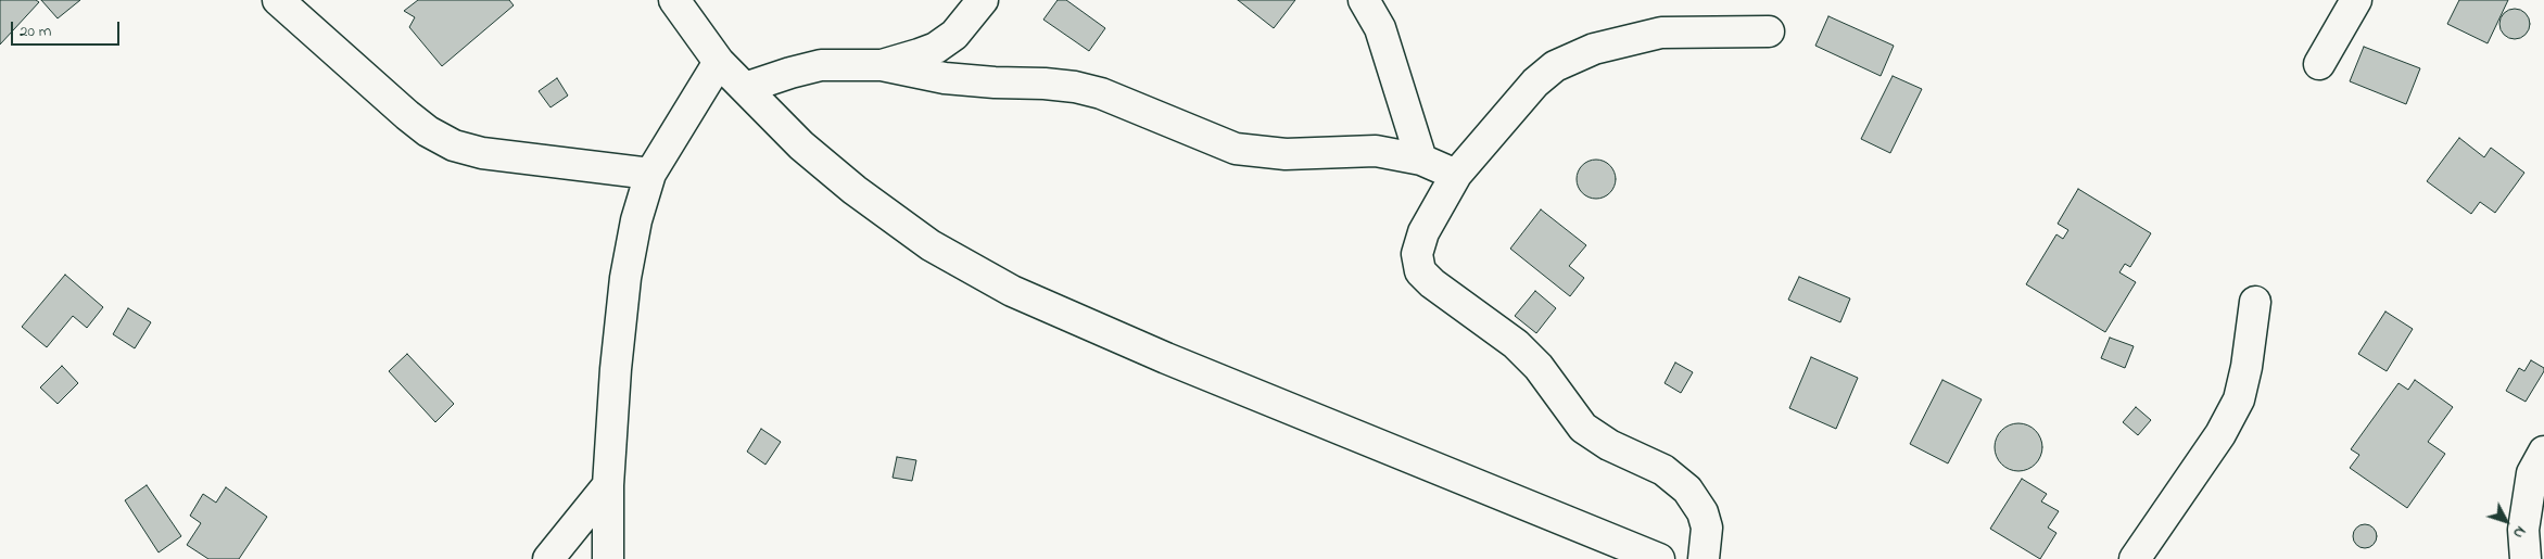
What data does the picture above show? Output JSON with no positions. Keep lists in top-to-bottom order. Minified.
{"scale_bar":"20 m","north":"bottom right"}
